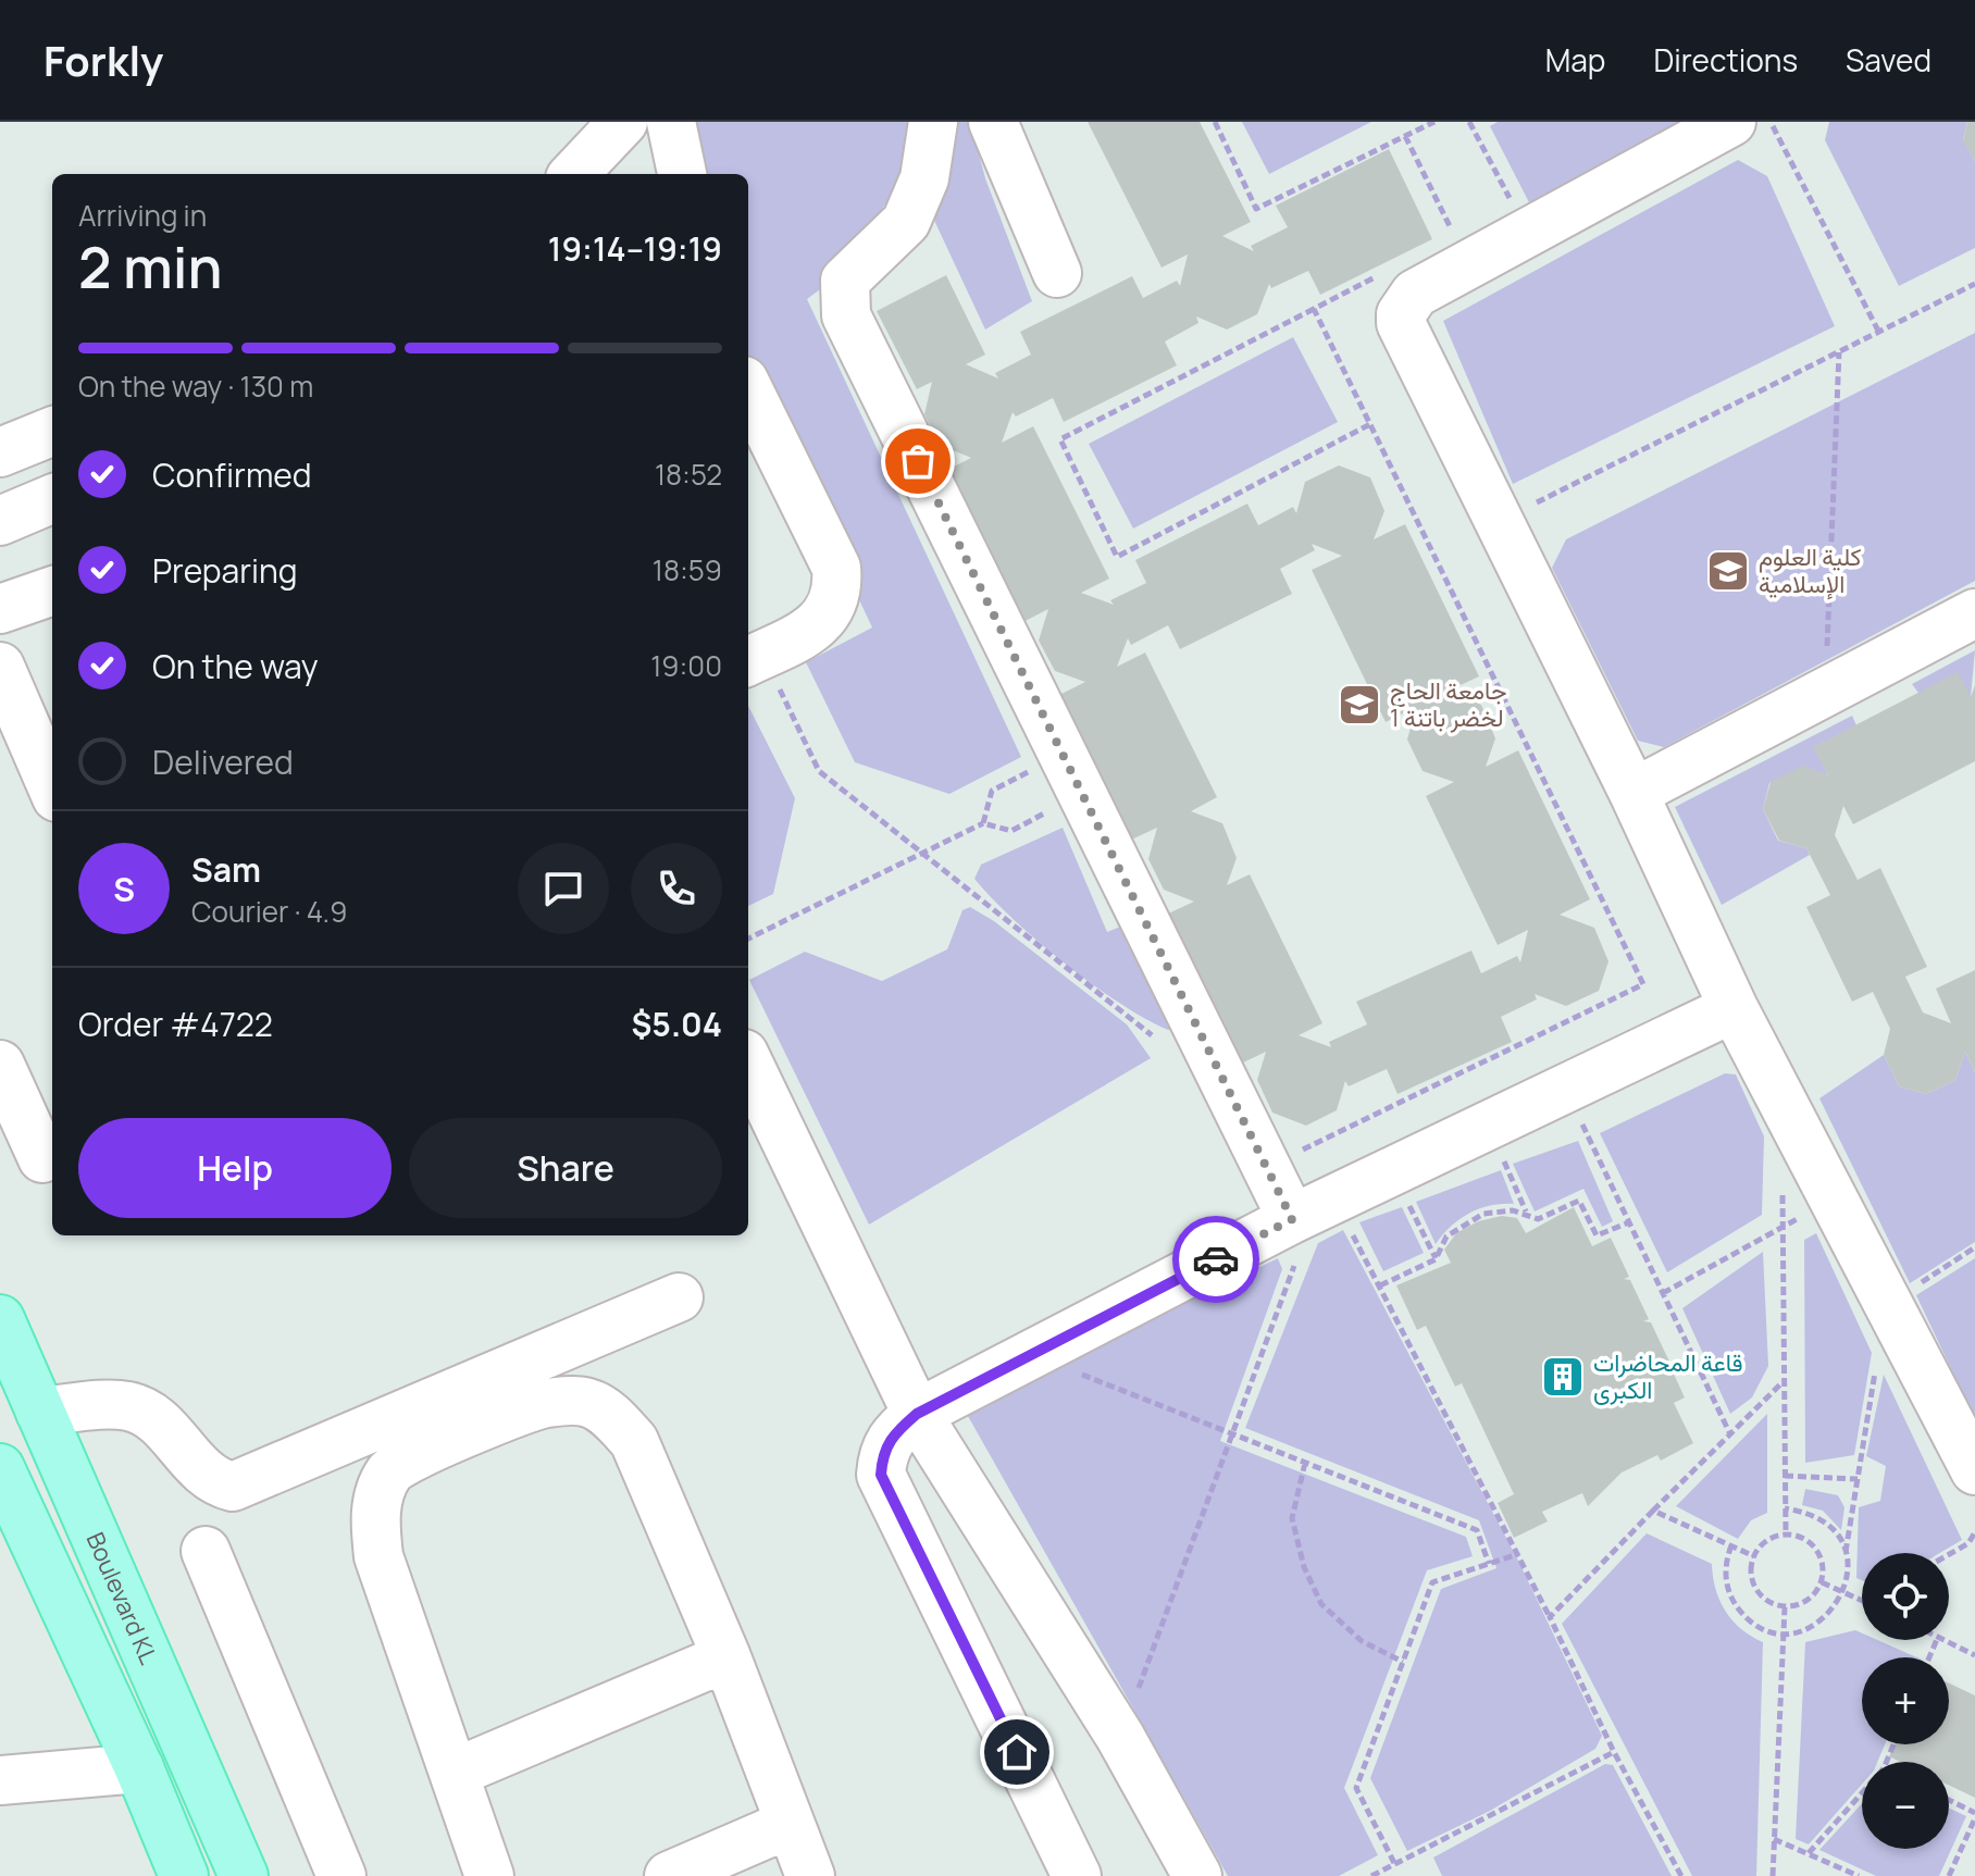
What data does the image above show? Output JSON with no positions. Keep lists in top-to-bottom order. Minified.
{"streets":{"main road":["Boulevard KL"]},"places":{"school or university":["كلية العلوم الإسلامية","جامعة الحاج لخضر باتنة 1"],"building":["قاعة المحاضرات الكبرى"]},"page":{"header":"Forkly","nav":["Map","Directions","Saved"],"heading":["2 min","Arriving in","19:14–19:19"],"panel":["Sam","Courier · 4.9","Order #4722","$5.04"],"bar":"On the way · 130 m","list":[["Confirmed","18:52"],["Preparing","18:59"],["On the way","19:00"],"Delivered"],"round":"S","buttons":["Help","Share"],"map_buttons":["+","−"]}}
